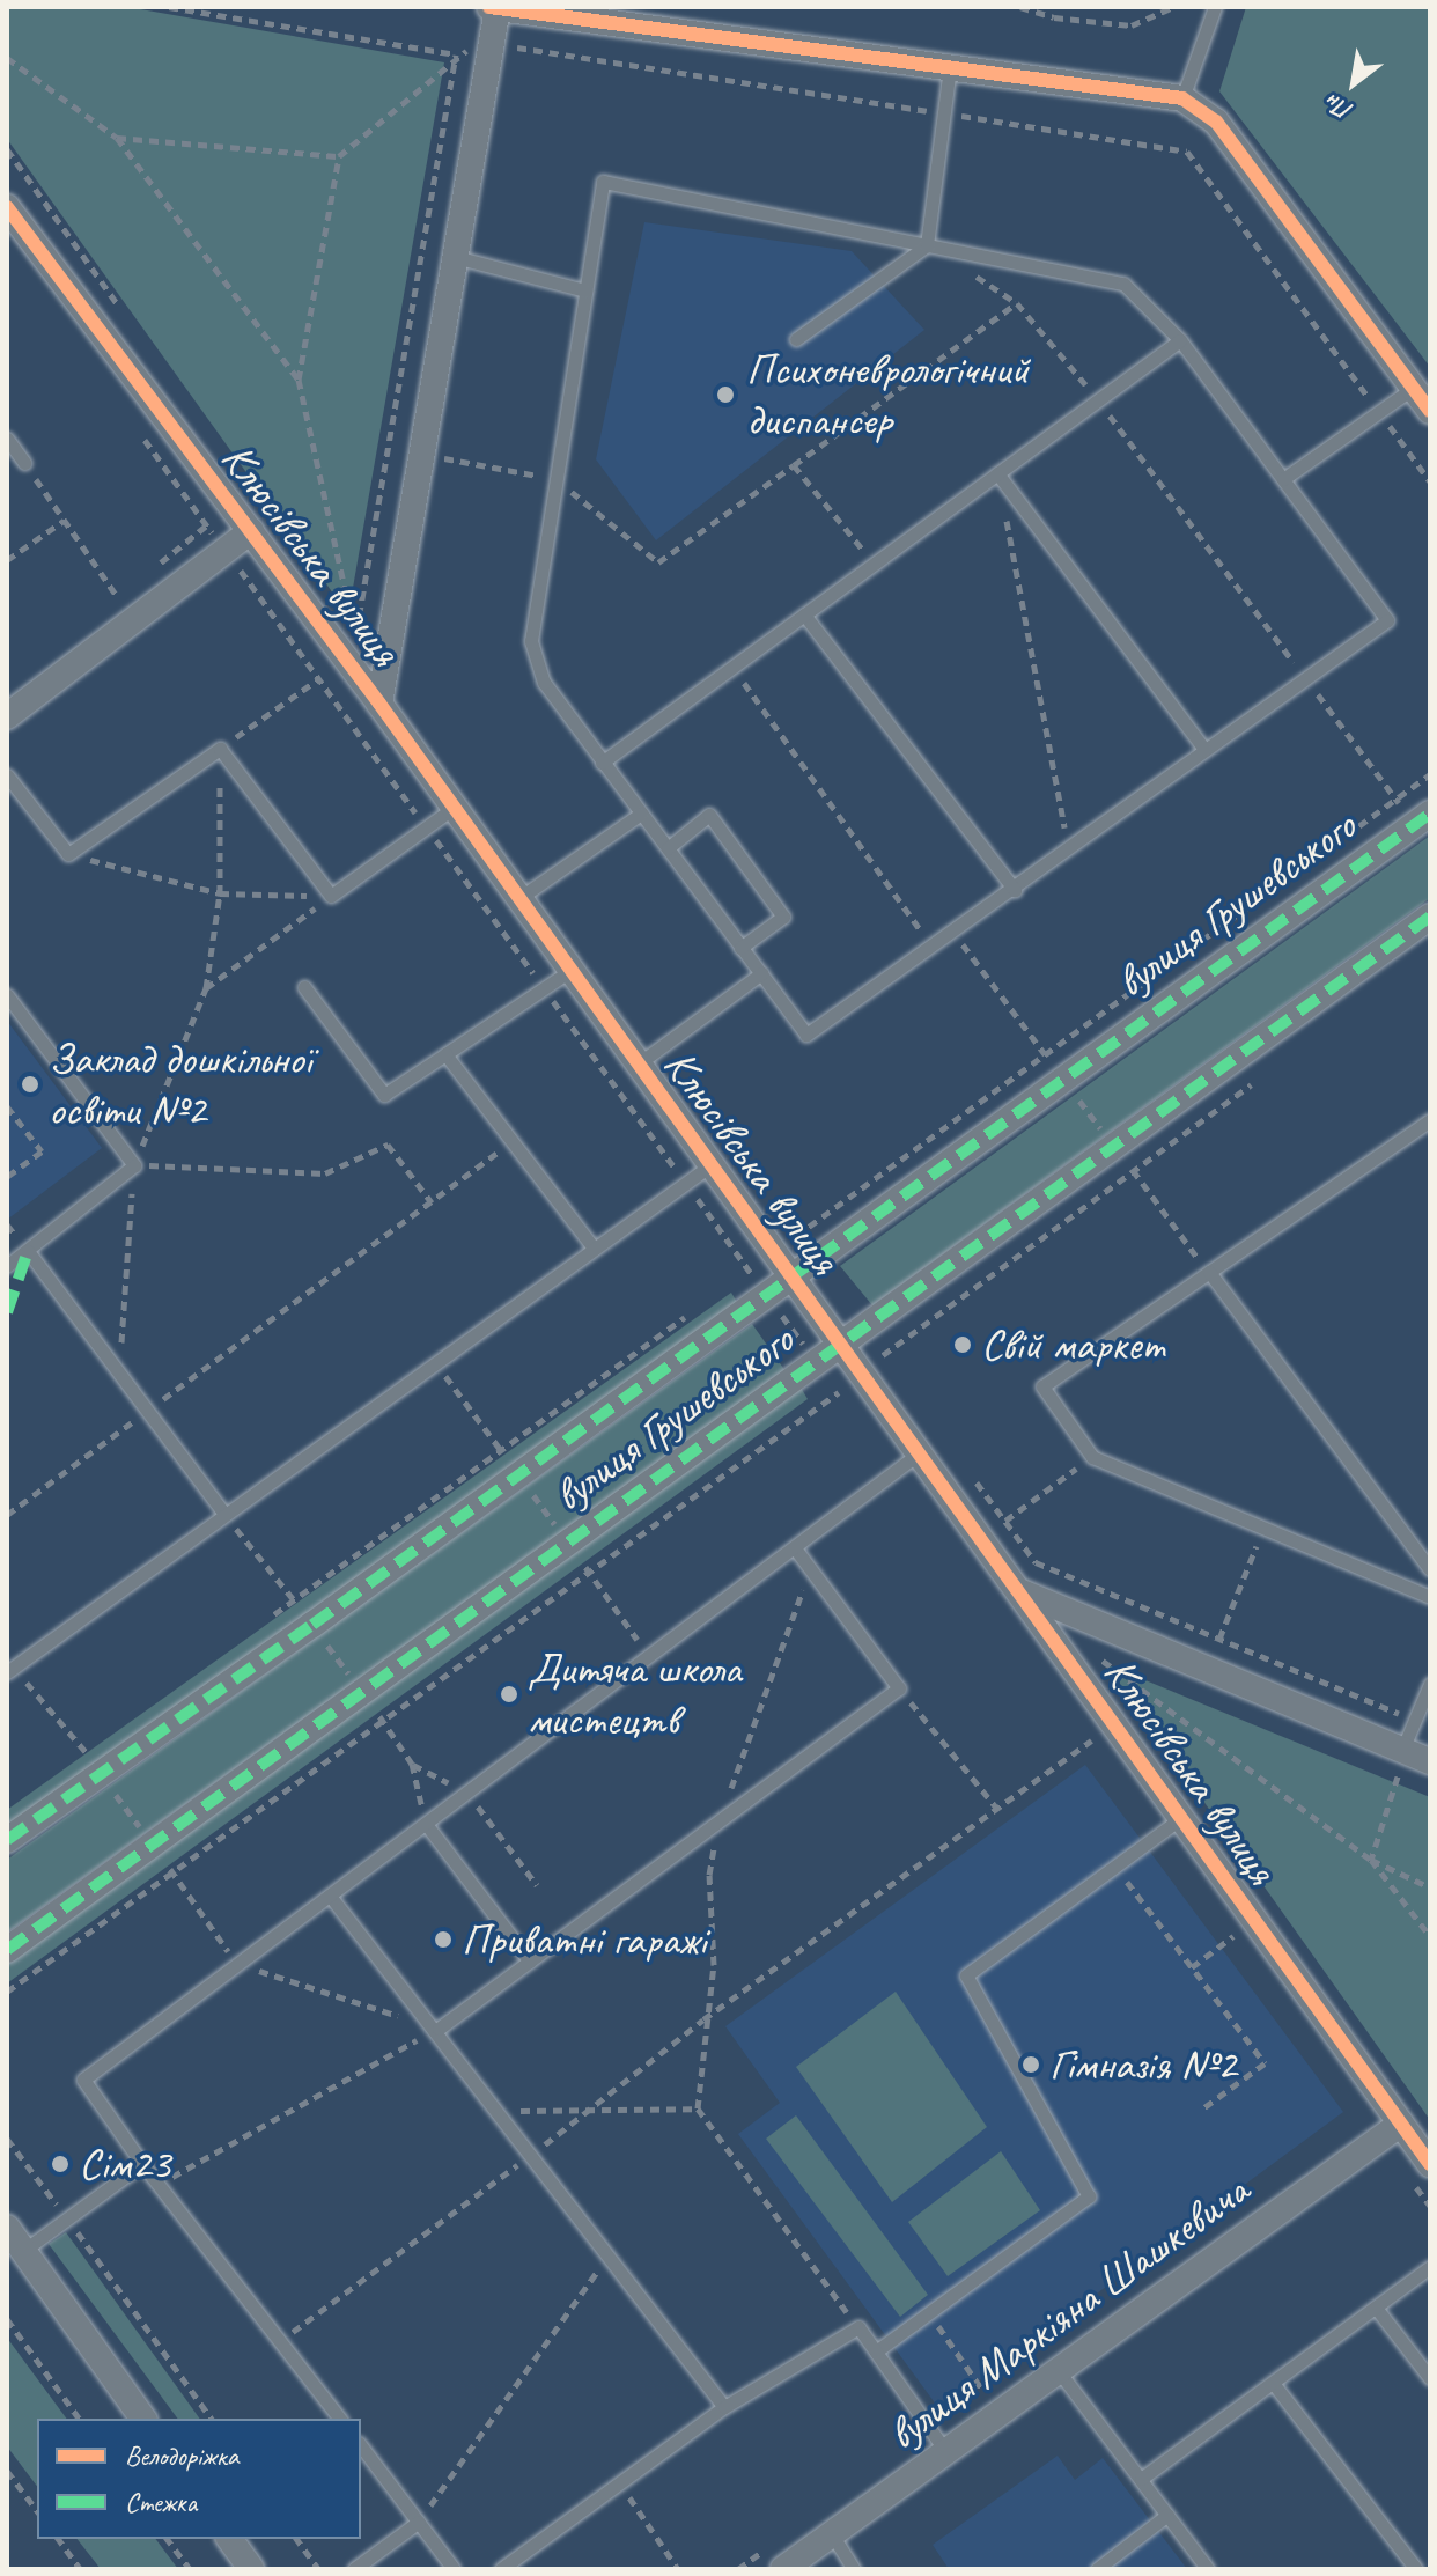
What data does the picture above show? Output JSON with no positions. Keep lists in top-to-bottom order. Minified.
{"streets":{"street":["Клюсівська вулиця","вулиця Грушевського","вулиця Маркіяна Шашкевича"]},"crossings":[["Клюсівська вулиця","вулиця Грушевського"],["Клюсівська вулиця","вулиця Маркіяна Шашкевича"]],"places":["Психоневрологічний диспансер","Заклад дошкільної освіти №2","Свiй маркет","Дитяча школа мистецтв","Приватні гаражі","Гімназія №2","Сім23"],"legend":["Велодоріжка","Стежка"],"north":"bottom left"}
